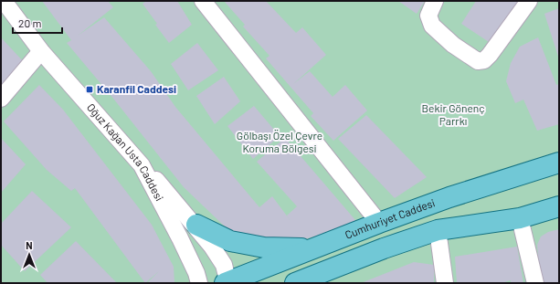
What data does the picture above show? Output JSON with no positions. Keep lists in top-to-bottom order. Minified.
{"streets":{"main road":["Cumhuriyet Caddesi"],"street":["Oğuz Kağan Usta Caddesi"]},"parks":["Bekir Gönenç Parrkı","Gölbaşı Özel Çevre Koruma Bölgesi"],"places":{"transit":["Karanfil Caddesi"]},"scale_bar":"20 m","north":"top"}
